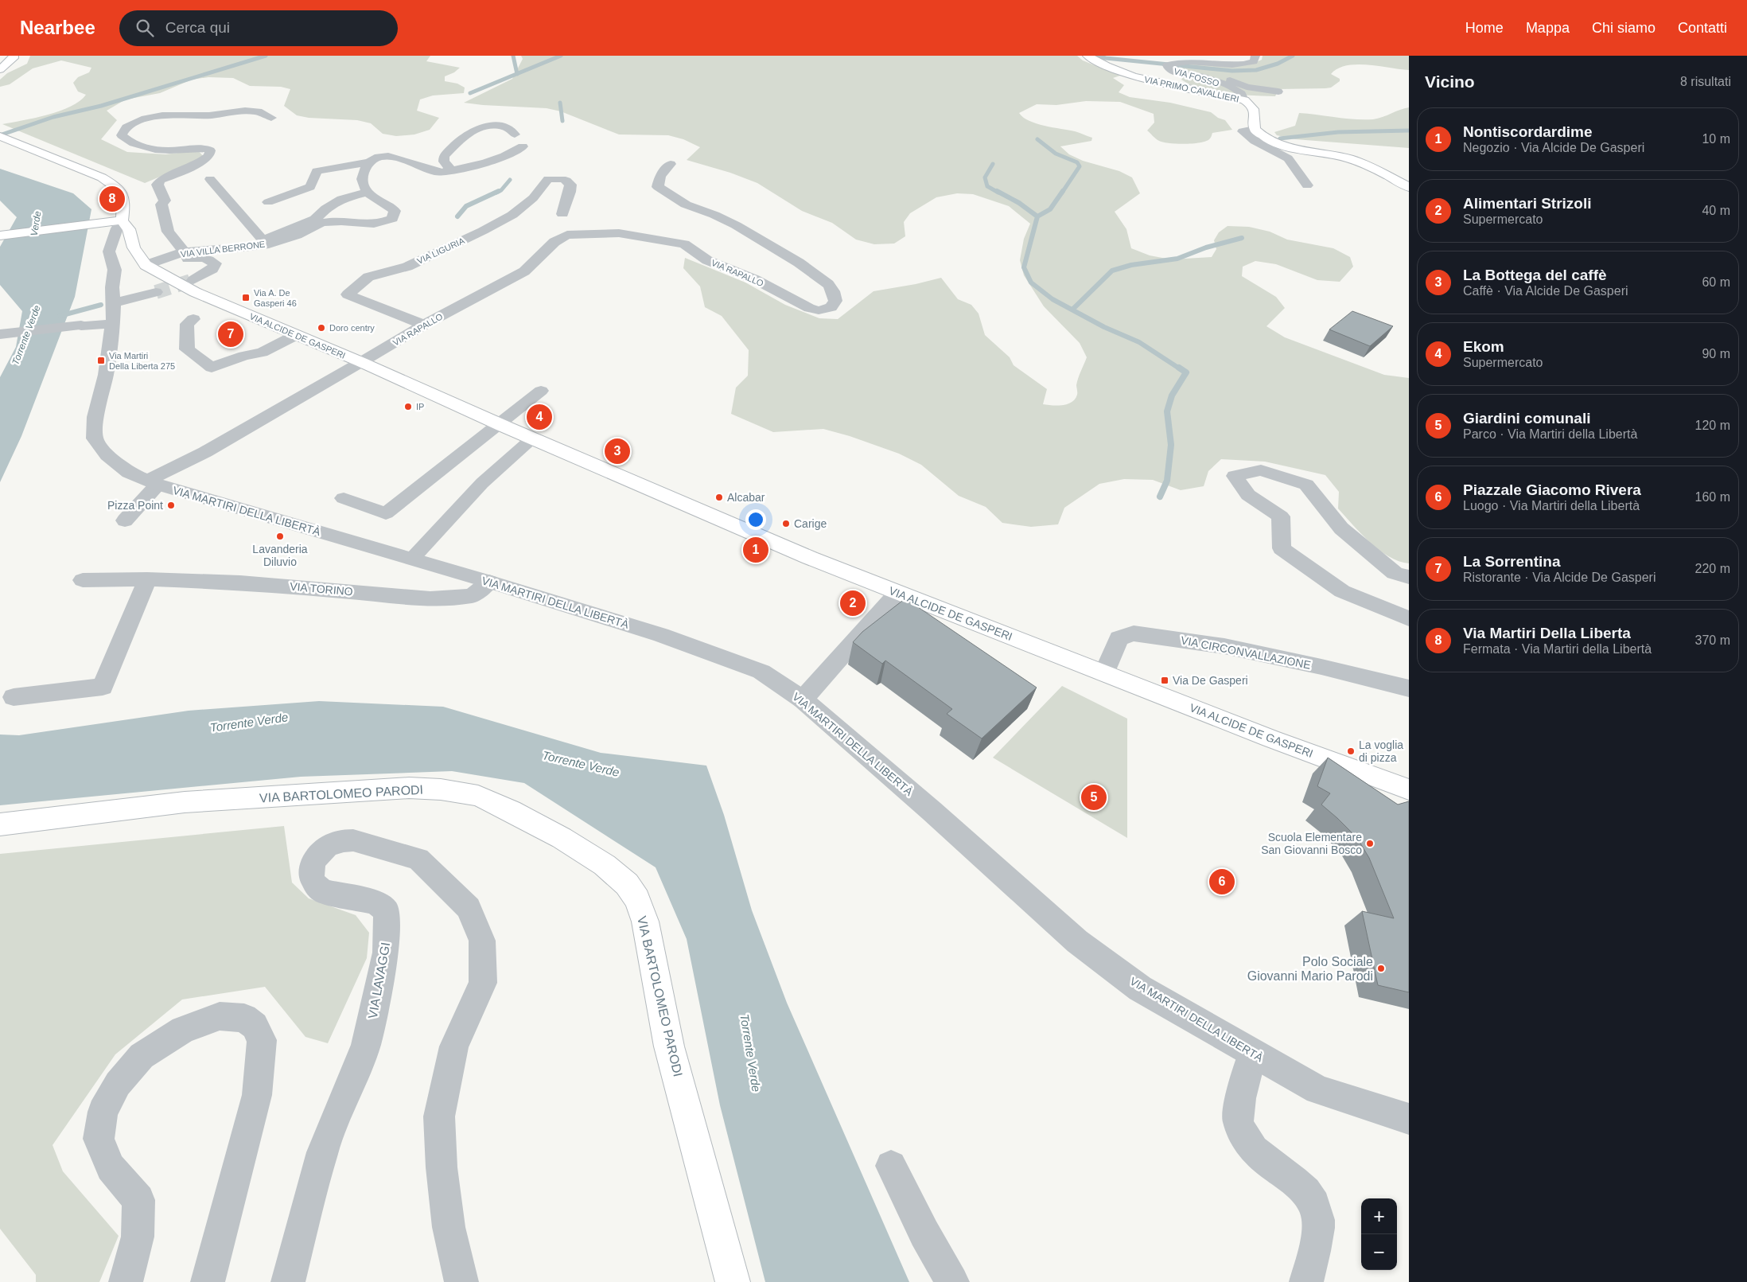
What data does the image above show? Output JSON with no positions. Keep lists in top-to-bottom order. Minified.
{"streets":{"main road":["VIA PRIMO CAVALLIERI","VIA ALCIDE DE GASPERI","VIA MARTIRI DELLA LIBERTÀ","VIA BARTOLOMEO PARODI"],"street":["VIA FOSSO","VIA VILLA BERRONE","VIA LIGURIA","VIA RAPALLO","VIA TORINO","VIA CIRCONVALLAZIONE","VIA LAVAGGI"]},"crossings":[["VIA FOSSO","VIA PRIMO CAVALLIERI"],["VIA VILLA BERRONE","VIA ALCIDE DE GASPERI"],["VIA LIGURIA","VIA RAPALLO"],["VIA RAPALLO","VIA ALCIDE DE GASPERI"],["VIA RAPALLO","VIA MARTIRI DELLA LIBERTÀ"],["VIA ALCIDE DE GASPERI","VIA MARTIRI DELLA LIBERTÀ"],["VIA ALCIDE DE GASPERI","VIA CIRCONVALLAZIONE"],["VIA MARTIRI DELLA LIBERTÀ","VIA TORINO"]],"water":["Verde","Torrente Verde"],"places":{"transit":["Via A. De Gasperi 46","Via Martiri Della Liberta 275","Via De Gasperi"],"other":["Doro centry","IP","Alcabar","Pizza Point","Carige","Lavanderia Diluvio","La voglia di pizza","Scuola Elementare San Giovanni Bosco","Polo Sociale Giovanni Mario Parodi"]},"page":{"header":"Nearbee","search":"Cerca qui","nav":["Home","Mappa","Chi siamo","Contatti"],"heading":["Vicino","8 risultati"],"list":[{"mark":"1","name":"Nontiscordardime","note":"Negozio · Via Alcide De Gasperi","value":"10 m"},{"mark":"2","name":"Alimentari Strizoli","note":"Supermercato","value":"40 m"},{"mark":"3","name":"La Bottega del caffè","note":"Caffè · Via Alcide De Gasperi","value":"60 m"},{"mark":"4","name":"Ekom","note":"Supermercato","value":"90 m"},{"mark":"5","name":"Giardini comunali","note":"Parco · Via Martiri della Libertà","value":"120 m"},{"mark":"6","name":"Piazzale Giacomo Rivera","note":"Luogo · Via Martiri della Libertà","value":"160 m"},{"mark":"7","name":"La Sorrentina","note":"Ristorante · Via Alcide De Gasperi","value":"220 m"},{"mark":"8","name":"Via Martiri Della Liberta","note":"Fermata · Via Martiri della Libertà","value":"370 m"}],"pins":["8","7","4","3","1","2","5","6"],"map_buttons":["+","−"]}}
